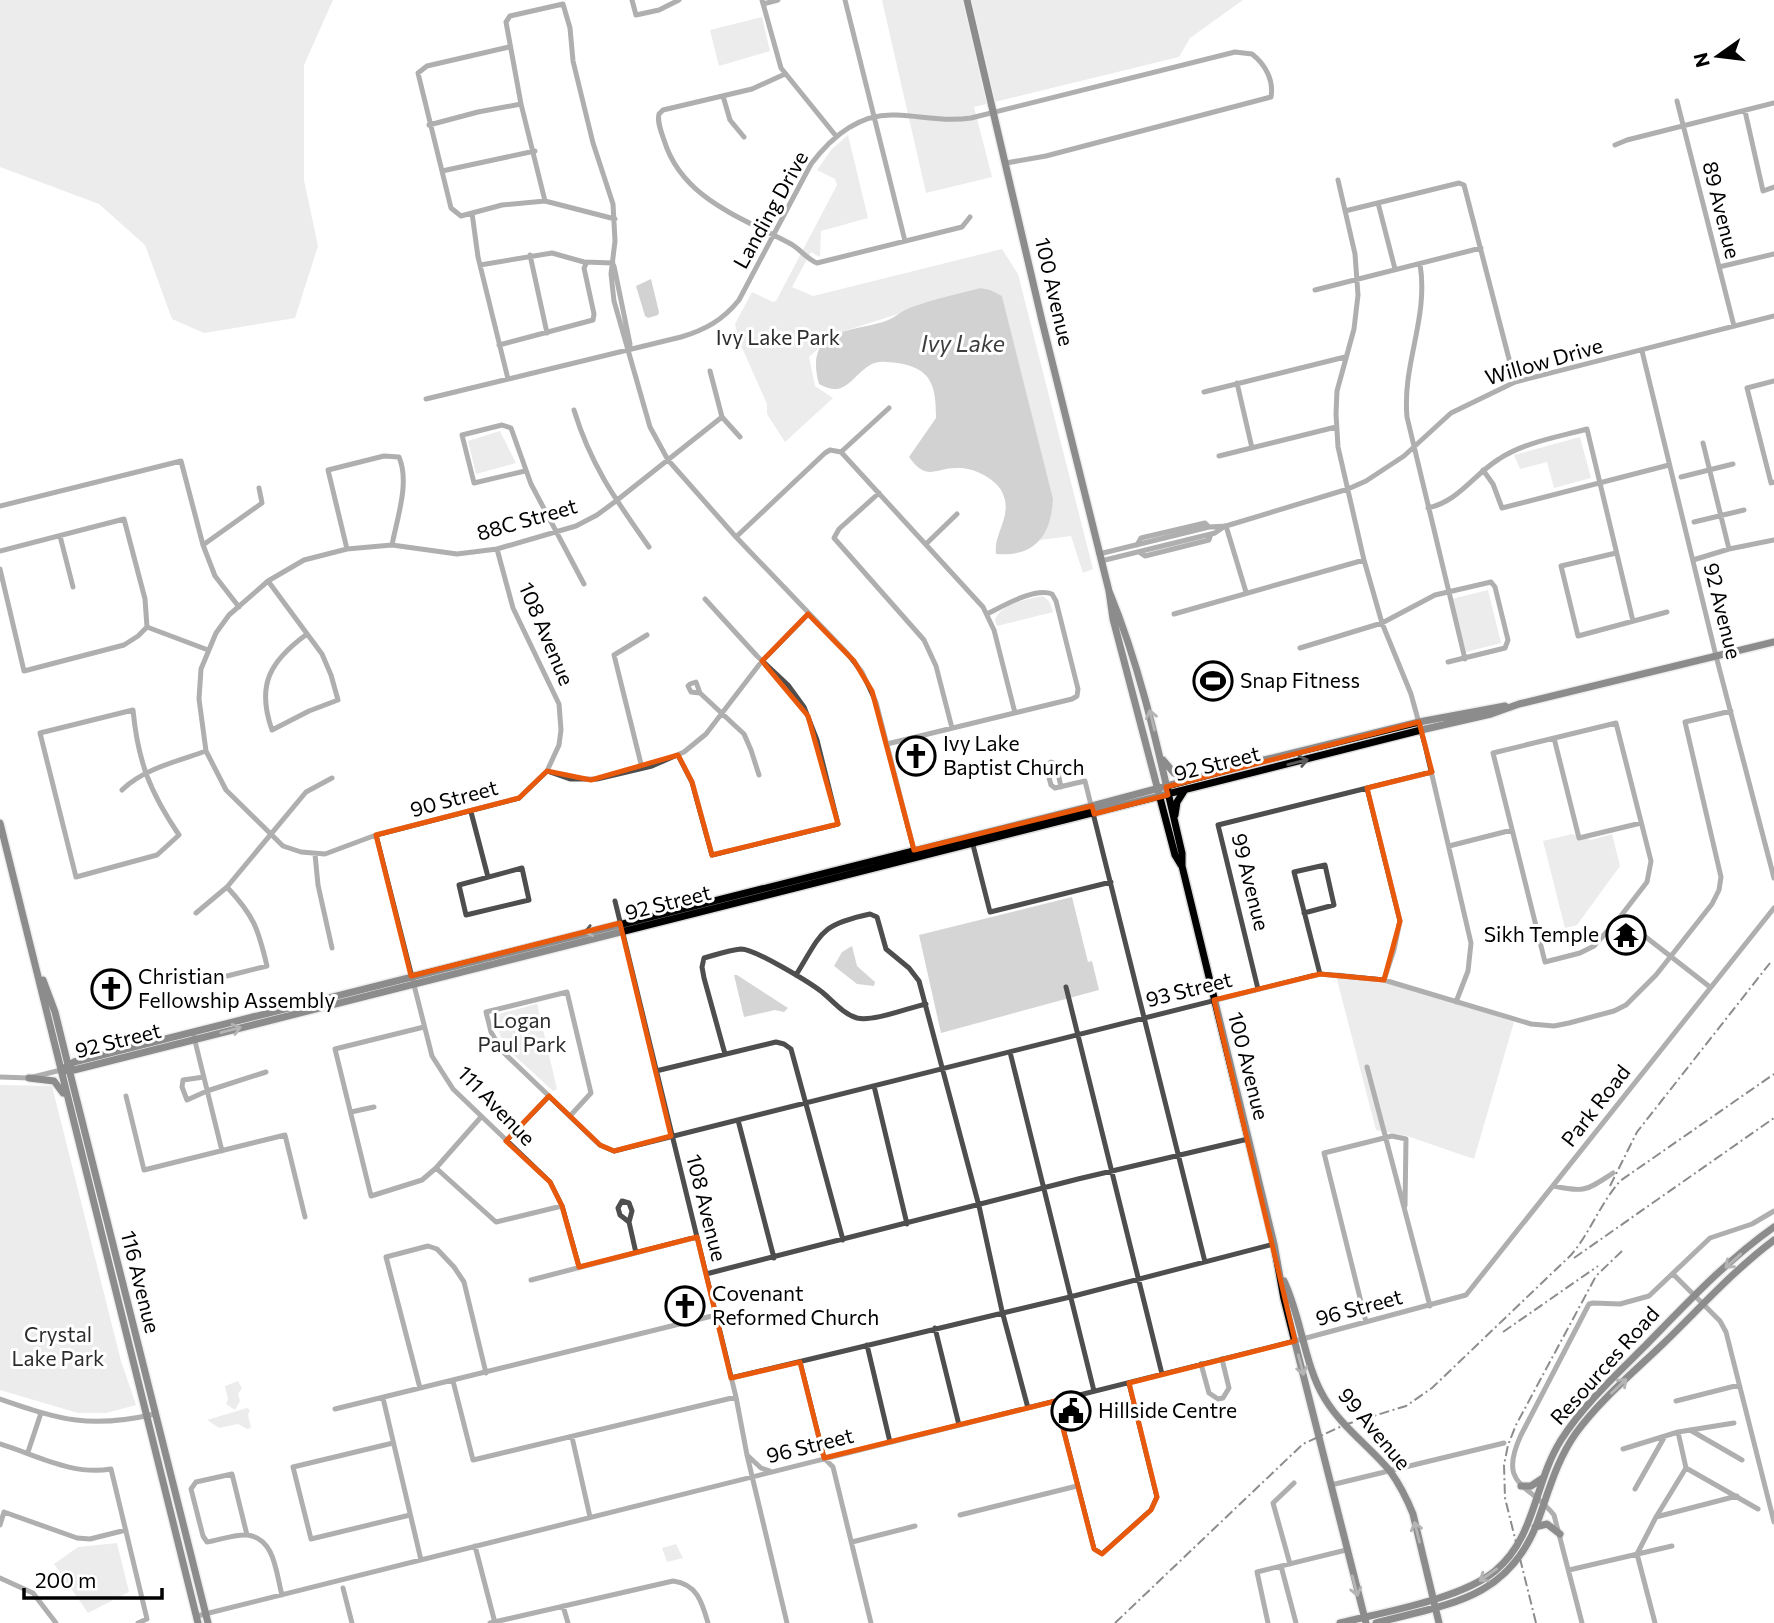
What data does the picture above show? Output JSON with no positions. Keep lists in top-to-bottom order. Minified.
{"streets":{"main road":["100 Avenue","92 Street","99 Avenue","116 Avenue","Resources Road"],"street":["Landing Drive","89 Avenue","Willow Drive","88C Street","92 Avenue","108 Avenue","90 Street","93 Street","111 Avenue","Park Road","96 Street"]},"crossings":[["Landing Drive","100 Avenue"],["89 Avenue","Willow Drive"],["100 Avenue","92 Street"],["100 Avenue","99 Avenue"],["100 Avenue","93 Street"],["100 Avenue","96 Street"],["100 Avenue","Resources Road"],["Willow Drive","92 Avenue"],["88C Street","108 Avenue"],["88C Street","90 Street"],["92 Avenue","92 Street"],["92 Avenue","93 Street"],["108 Avenue","92 Street"],["108 Avenue","90 Street"],["108 Avenue","93 Street"],["108 Avenue","96 Street"],["92 Street","111 Avenue"],["92 Street","116 Avenue"],["90 Street","111 Avenue"],["99 Avenue","93 Street"],["99 Avenue","96 Street"],["99 Avenue","Resources Road"],["Park Road","96 Street"],["116 Avenue","96 Street"]],"water":["Ivy Lake"],"parks":["Ivy Lake Park","Logan Paul Park","Crystal Lake Park"],"places":{"sports":["Snap Fitness"],"church":["Ivy Lake Baptist Church","Christian Fellowship Assembly","Covenant Reformed Church"],"temple":["Sikh Temple"],"public building":["Hillside Centre"]},"scale_bar":"200 m","north":"left"}
